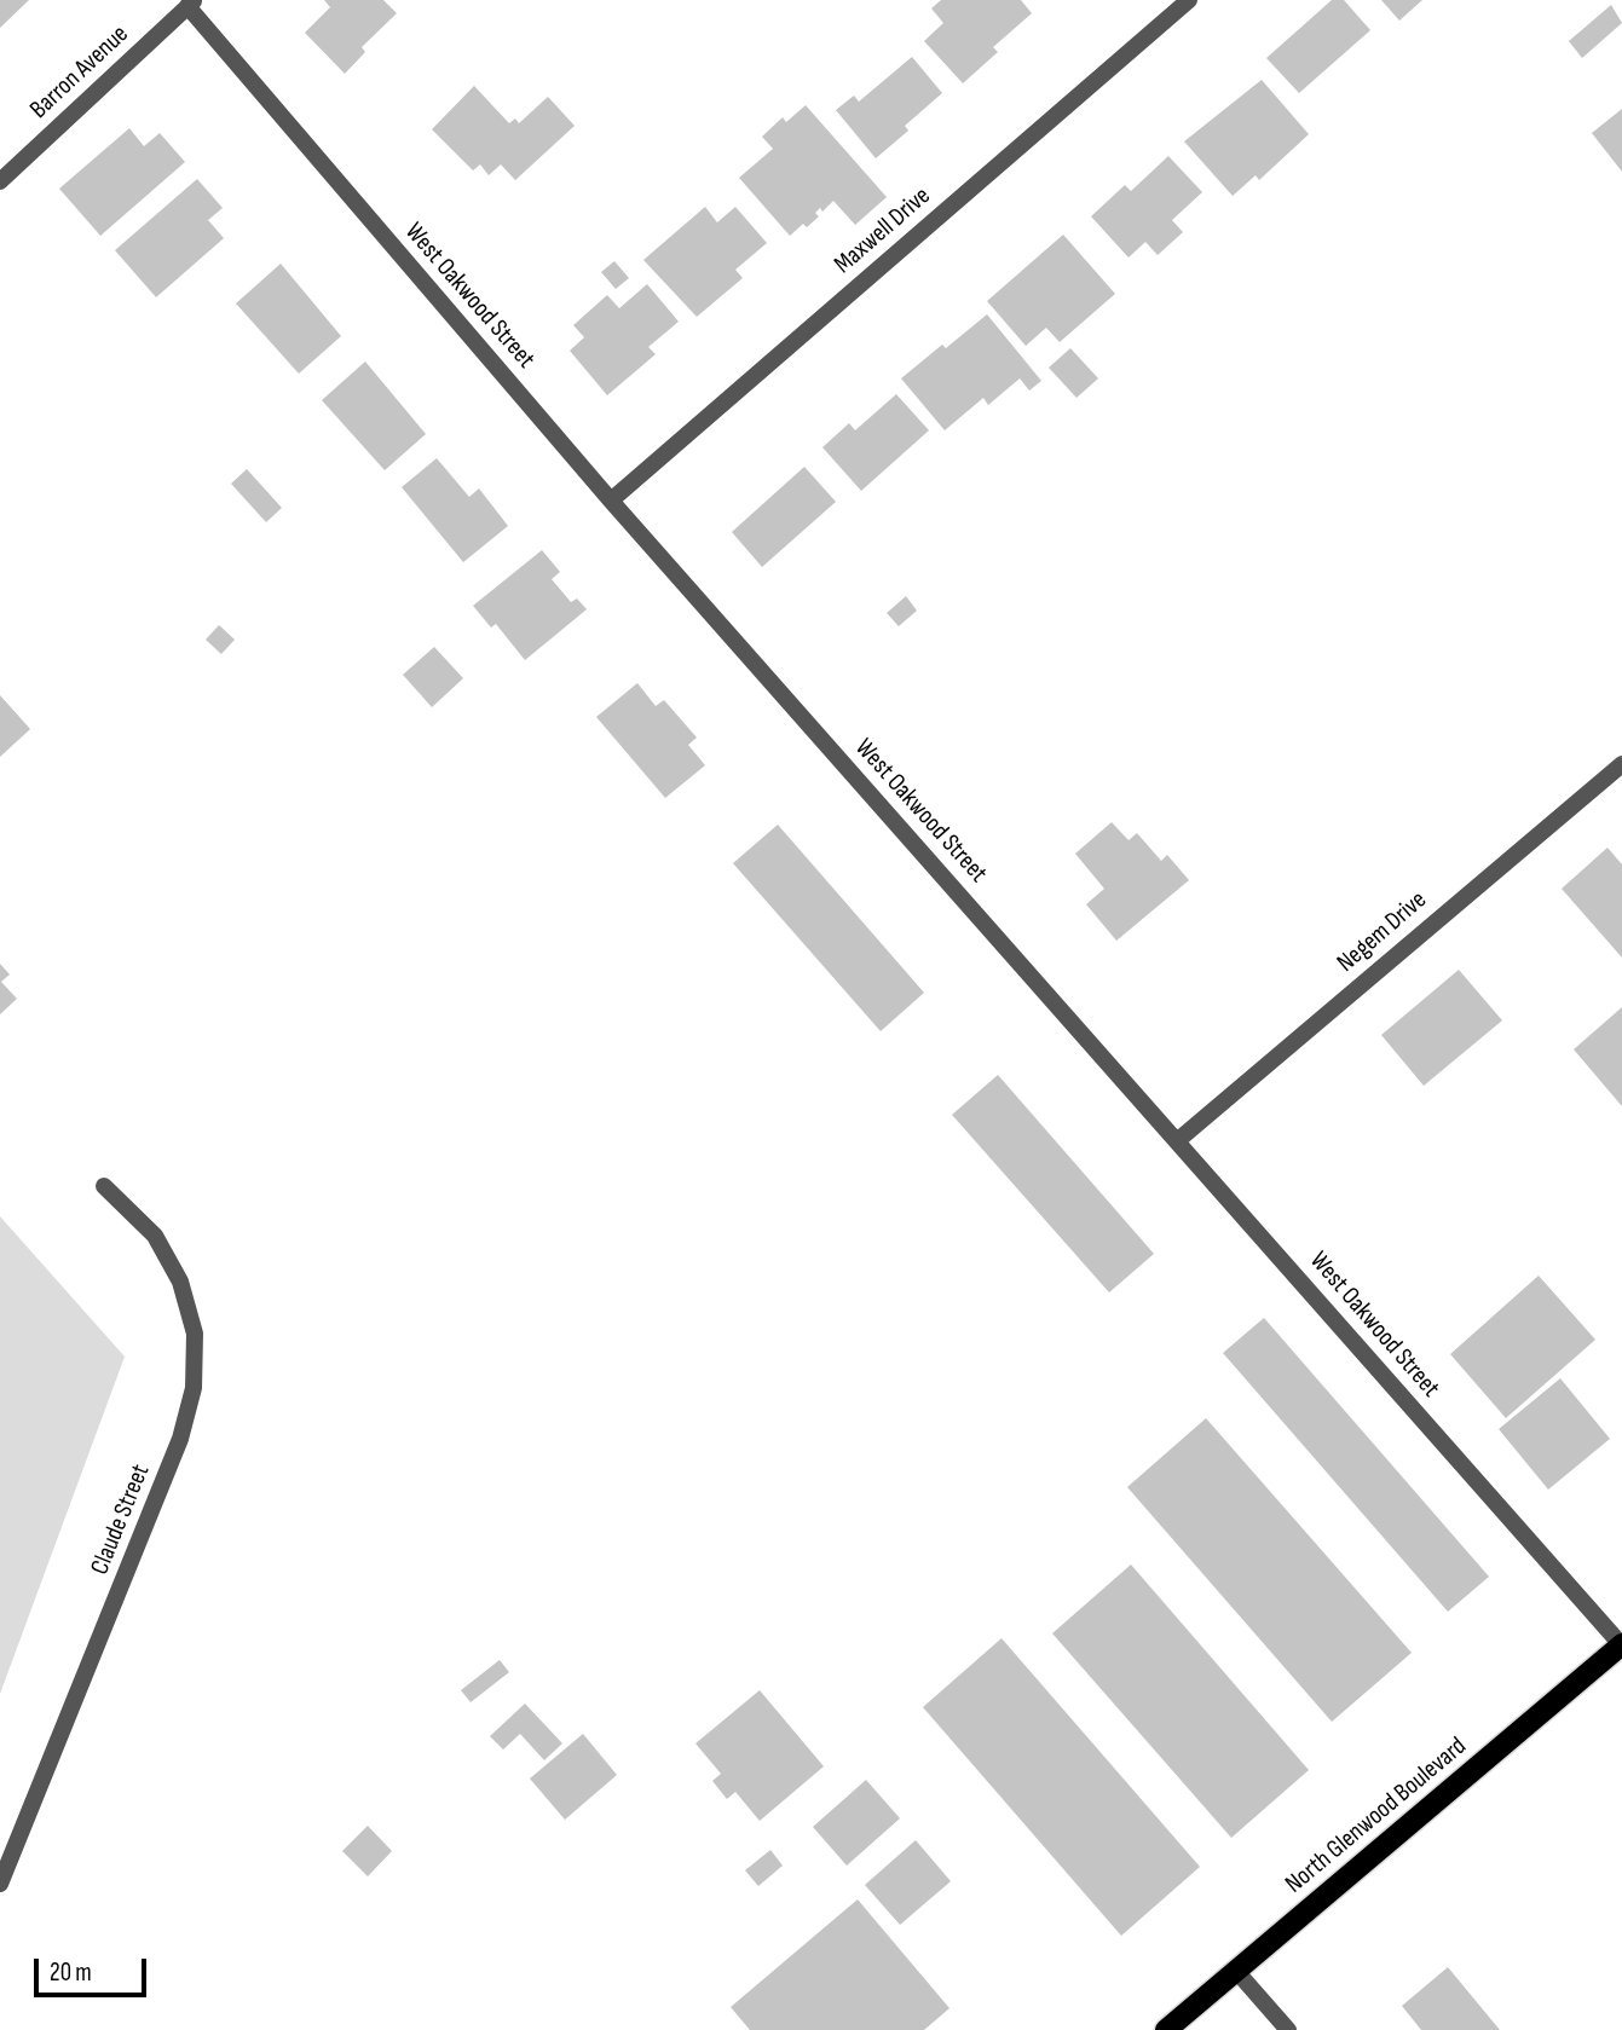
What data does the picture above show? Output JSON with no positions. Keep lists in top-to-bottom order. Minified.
{"streets":{"main road":["North Glenwood Boulevard"],"street":["Barron Avenue","Maxwell Drive","West Oakwood Street","Negem Drive","Claude Street"]},"crossings":[["Barron Avenue","West Oakwood Street"],["Maxwell Drive","West Oakwood Street"],["West Oakwood Street","Negem Drive"],["West Oakwood Street","North Glenwood Boulevard"]],"scale_bar":"20 m"}
